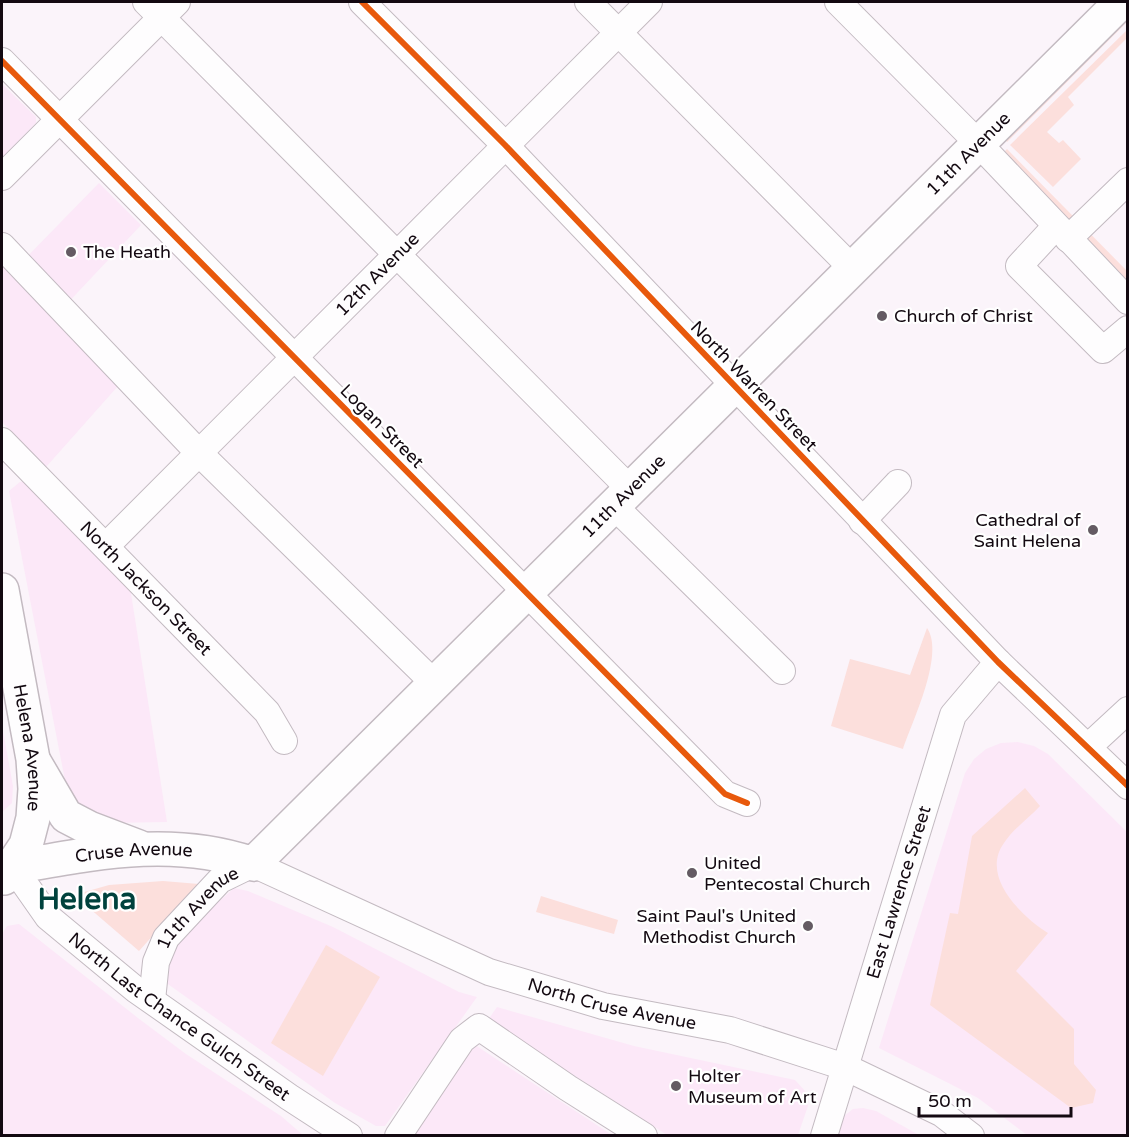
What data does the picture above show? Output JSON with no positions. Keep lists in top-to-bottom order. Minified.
{"streets":{"main road":["11th Avenue","Helena Avenue","Cruse Avenue"],"street":["12th Avenue","North Warren Street","Logan Street","North Jackson Street","East Lawrence Street","North Cruse Avenue","North Last Chance Gulch Street"]},"crossings":[["11th Avenue","North Warren Street"],["11th Avenue","Logan Street"],["11th Avenue","Cruse Avenue"],["11th Avenue","North Cruse Avenue"],["11th Avenue","North Last Chance Gulch Street"],["12th Avenue","North Warren Street"],["12th Avenue","Logan Street"],["12th Avenue","North Jackson Street"],["North Warren Street","East Lawrence Street"],["Helena Avenue","Cruse Avenue"],["Helena Avenue","North Last Chance Gulch Street"],["Cruse Avenue","North Cruse Avenue"],["Cruse Avenue","North Last Chance Gulch Street"],["East Lawrence Street","North Cruse Avenue"]],"districts":["Helena"],"places":["The Heath","Church of Christ","Cathedral of Saint Helena","United Pentecostal Church","Saint Paul's United Methodist Church","Holter Museum of Art"],"scale_bar":"50 m"}
